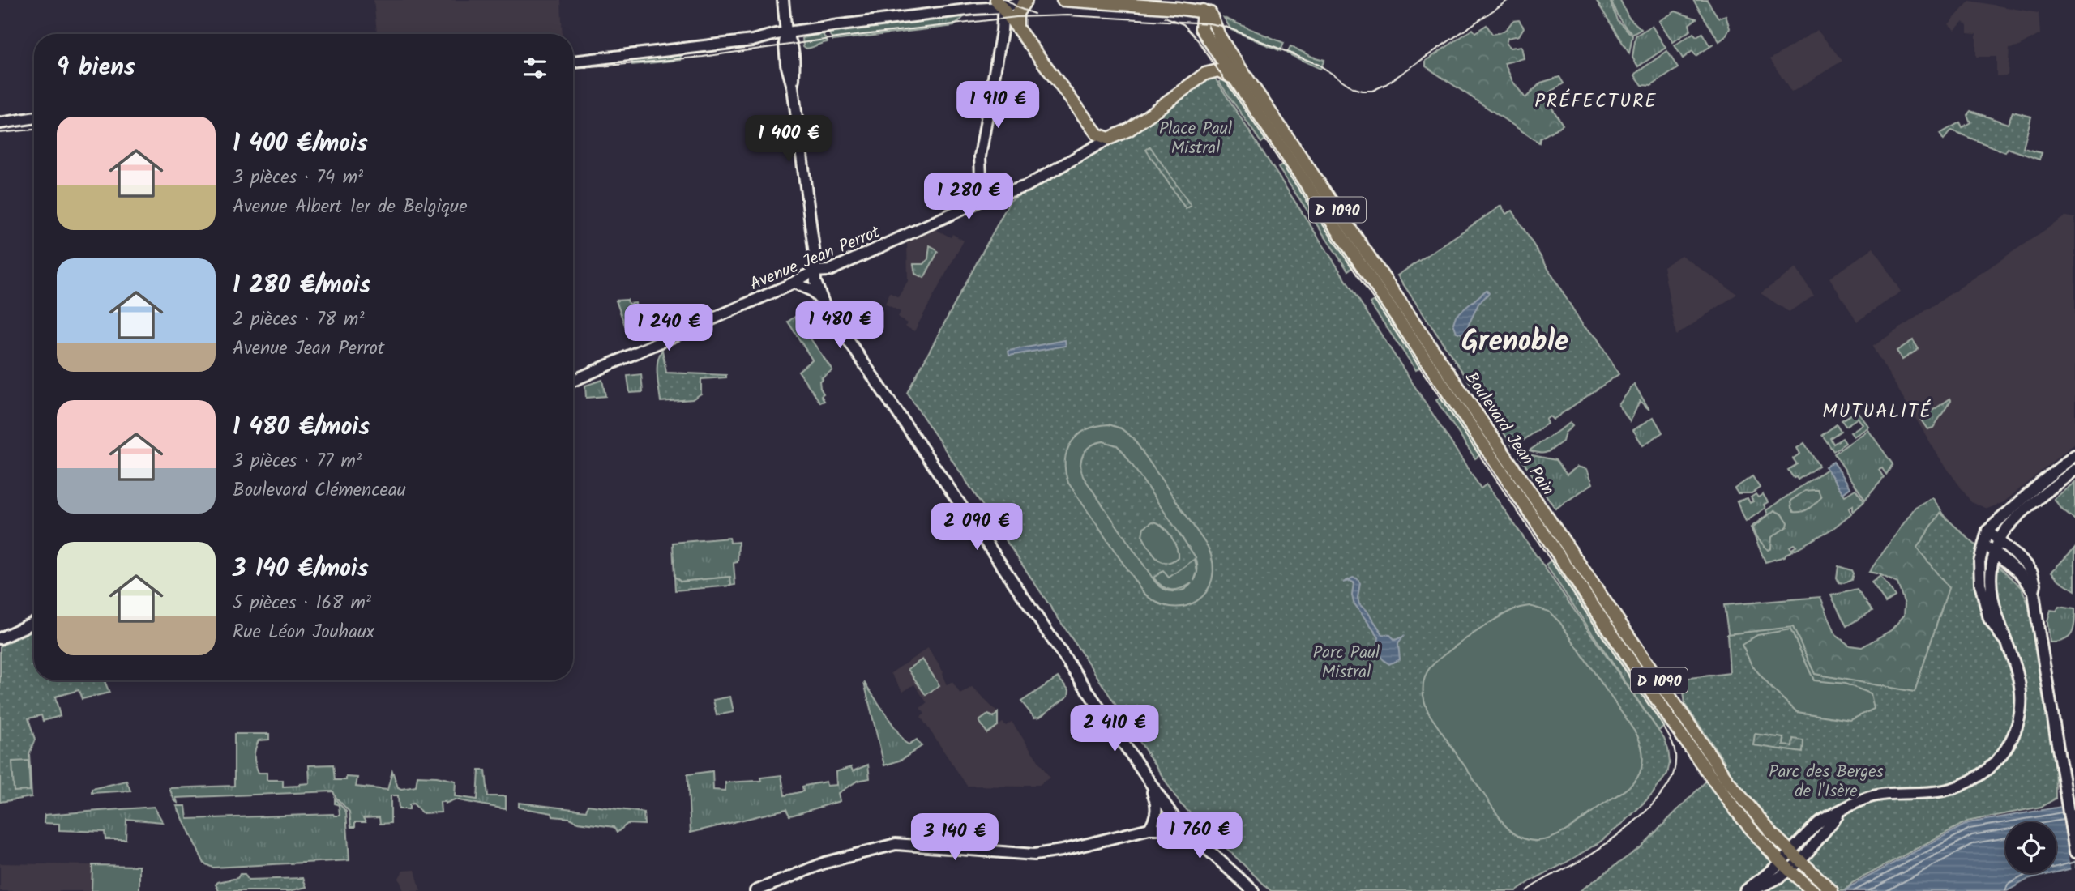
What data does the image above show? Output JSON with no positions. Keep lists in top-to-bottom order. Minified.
{"streets":{"main road":["D 1090","Avenue Jean Perrot","Boulevard Jean Pain"]},"crossings":[["D 1090","Boulevard Jean Pain"]],"districts":["PRÉFECTURE","Grenoble","MUTUALITÉ"],"parks":["Place Paul Mistral","Parc Paul Mistral","Parc des Berges de l'Isère"],"page":{"heading":"9 biens","price":["1 910 €","1 400 €","1 280 €","1 480 €","1 240 €","2 090 €","2 410 €","1 760 €","3 140 €"],"list":[{"name":"1 400 €/mois","note":"3 pièces · 74 m² · Avenue Albert 1er de Belgique"},{"name":"1 280 €/mois","note":"2 pièces · 78 m² · Avenue Jean Perrot"},{"name":"1 480 €/mois","note":"3 pièces · 77 m² · Boulevard Clémenceau"},{"name":"3 140 €/mois","note":"5 pièces · 168 m² · Rue Léon Jouhaux"}]}}
